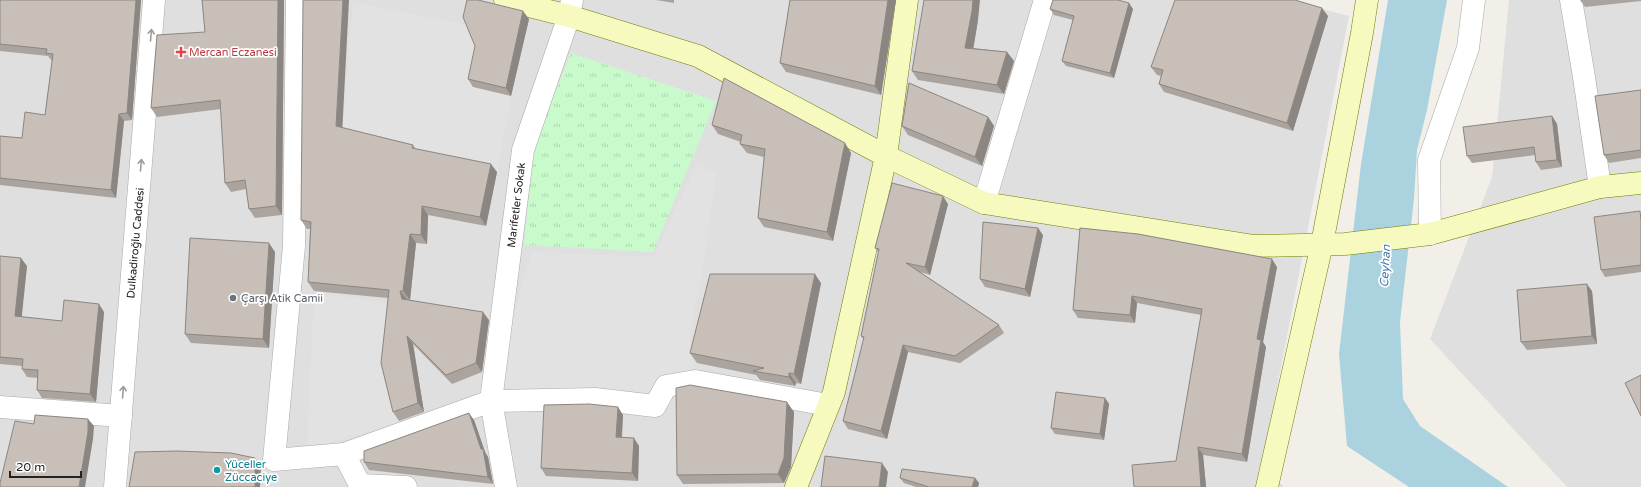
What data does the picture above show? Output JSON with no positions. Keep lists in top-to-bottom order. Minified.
{"streets":{"street":["Marifetler Sokak","Dulkadiroğlu Caddesi"]},"one_way":["Dulkadiroğlu Caddesi"],"water":["Ceyhan"],"places":{"health":["Mercan Eczanesi"],"other":["Çarşı Atik Camii","Yüceller Züccaciye"]},"scale_bar":"20 m"}
